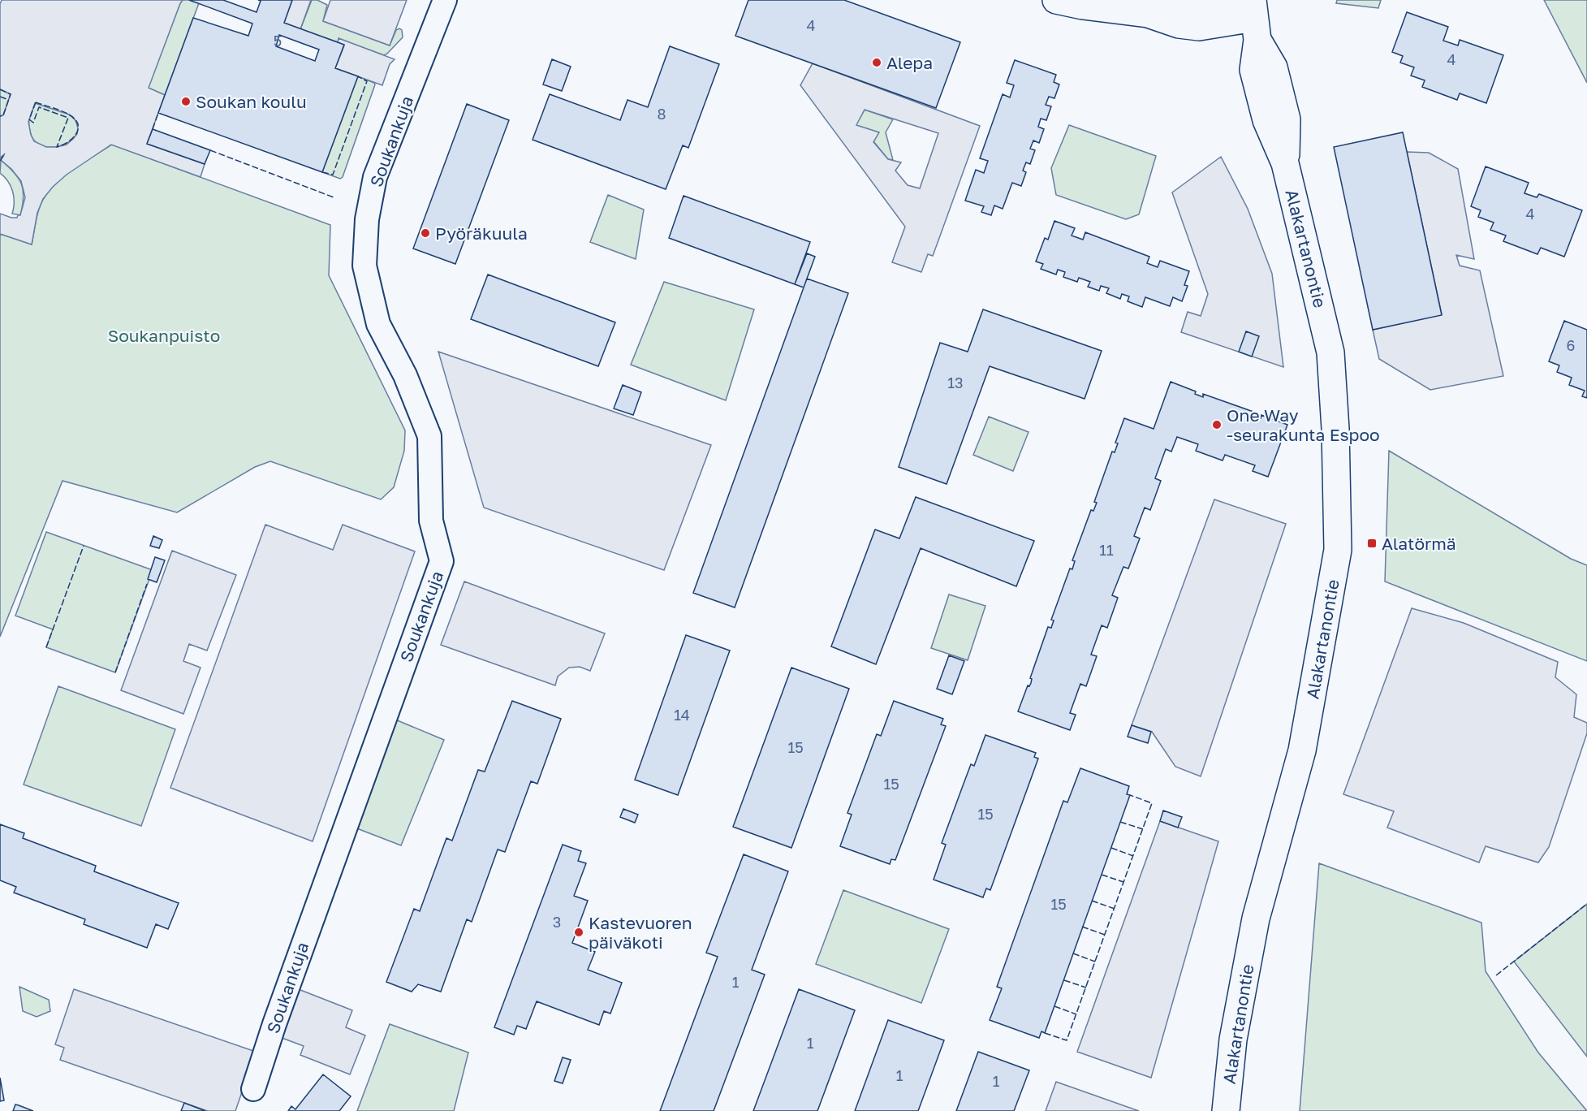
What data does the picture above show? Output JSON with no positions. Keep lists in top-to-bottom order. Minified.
{"streets":{"street":["Soukankuja","Alakartanontie"]},"parks":["Soukanpuisto"],"places":{"other":["Alepa","Soukan koulu","Pyöräkuula","One Way -seurakunta Espoo","Kastevuoren päiväkoti"],"transit":["Alatörmä"]},"house_numbers":["4","5","4","8","4","6","13","11","14","15","15","15","15","3","1","1","1","1"]}
